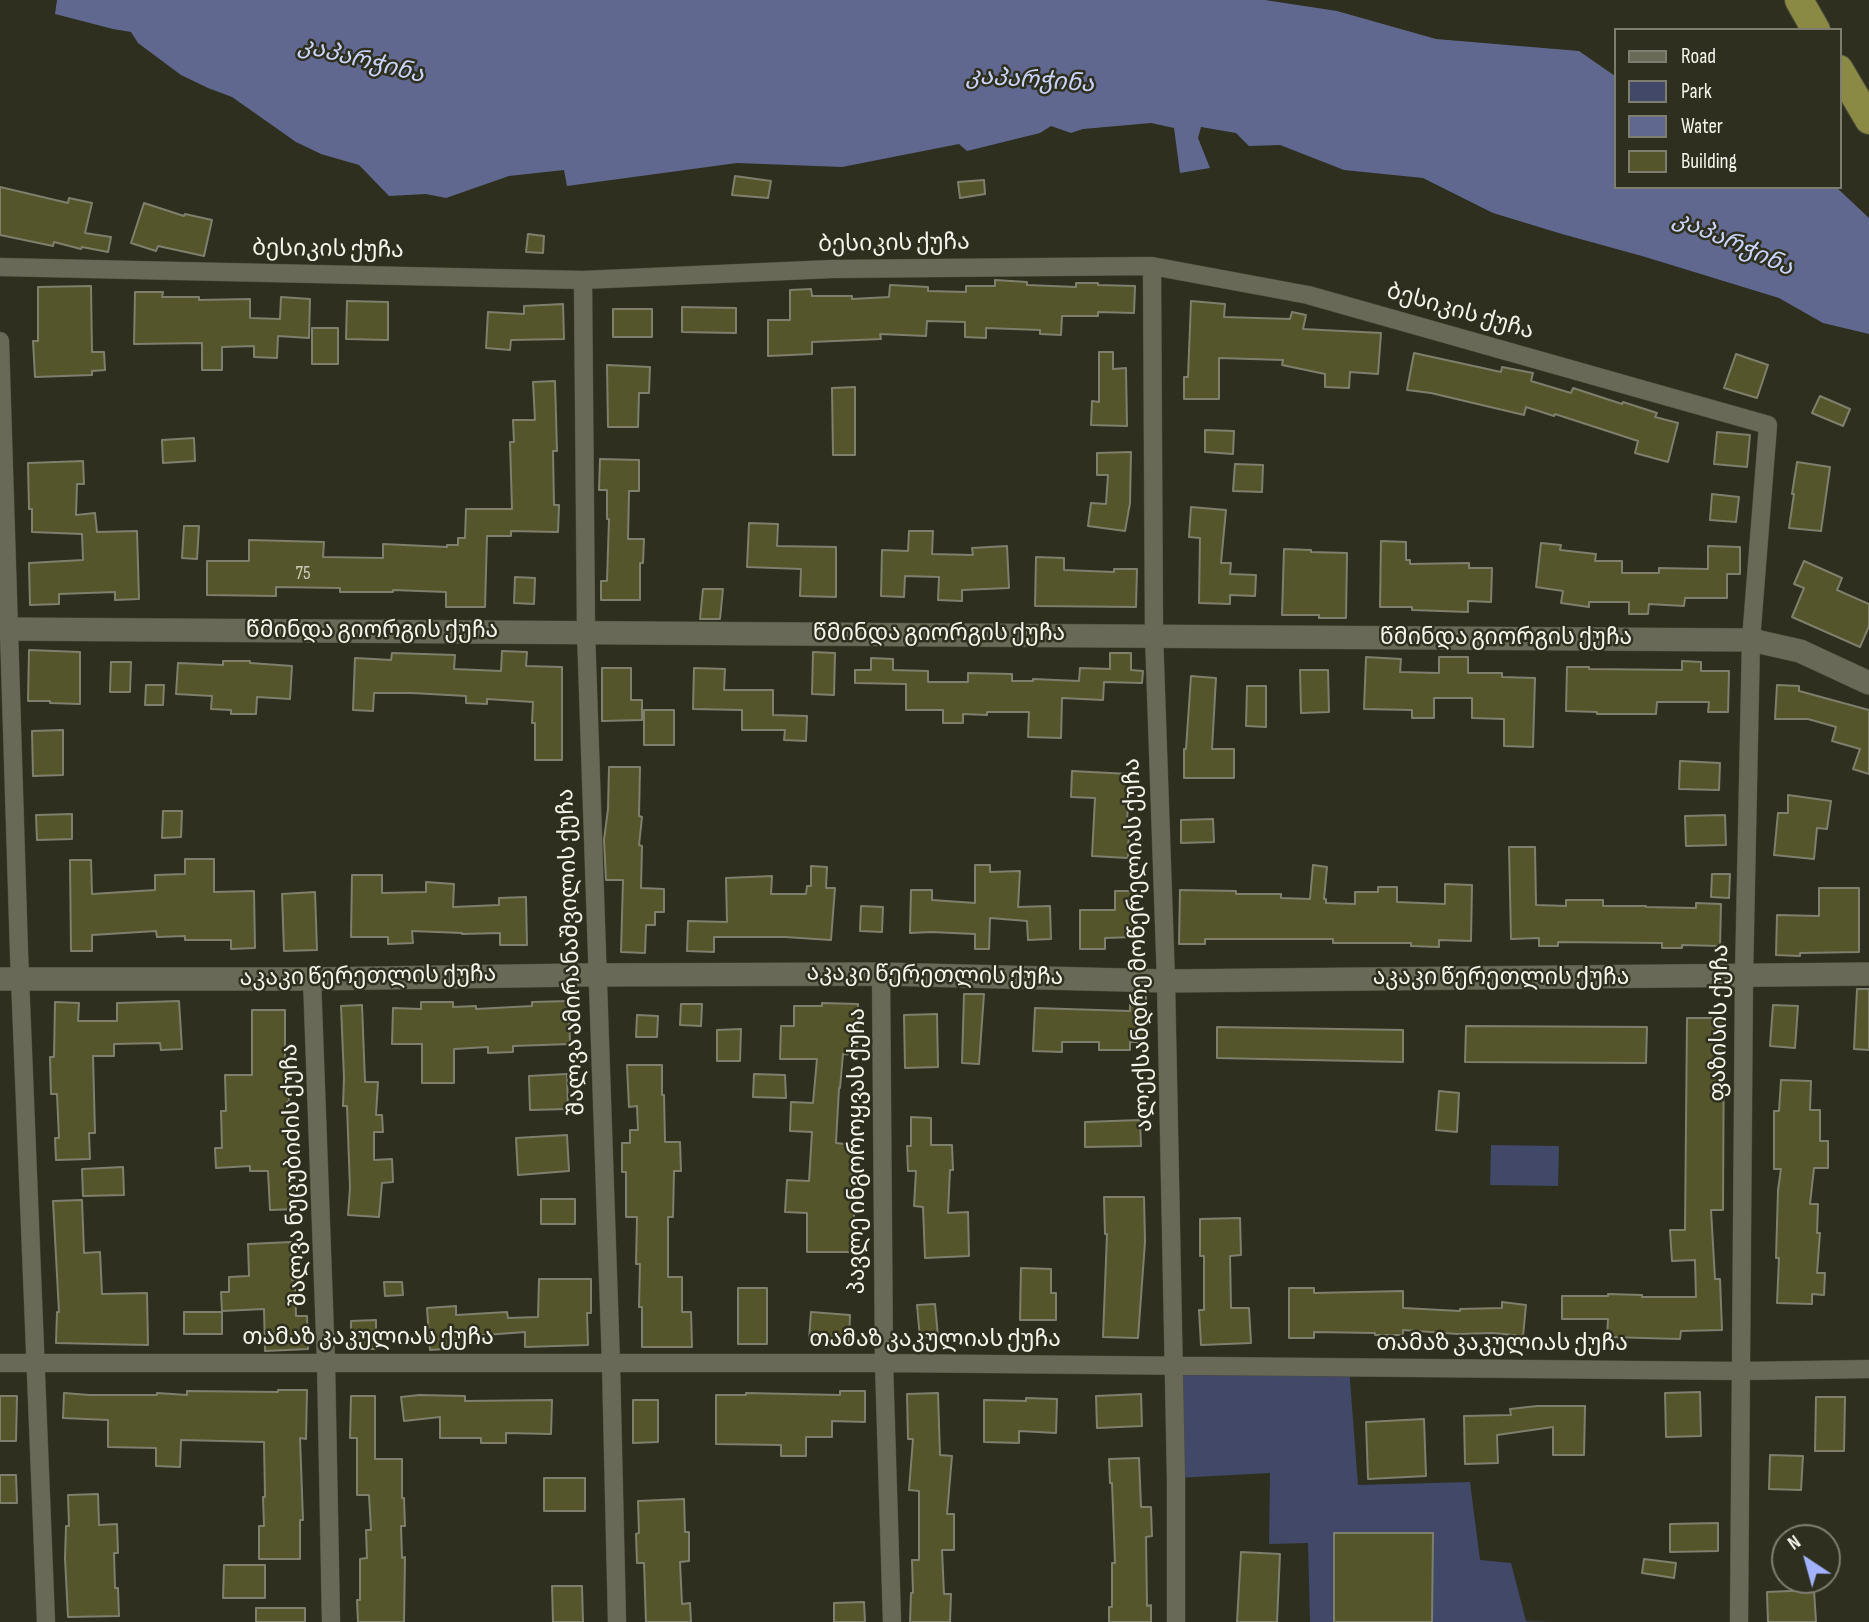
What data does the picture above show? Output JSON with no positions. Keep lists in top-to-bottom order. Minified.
{"streets":{"main road":["წმინდა გიორგის ქუჩა","აკაკი წერეთლის ქუჩა"],"street":["ბესიკის ქუჩა","ალექსანდრე მოწერელიას ქუჩა","შალვა ამირანაშვილის ქუჩა","ფაზისის ქუჩა","პავლე ინგოროყვას ქუჩა","შალვა ნუცუბიძის ქუჩა","თამაზ კაკულიას ქუჩა"]},"crossings":[["ბესიკის ქუჩა","ალექსანდრე მოწერელიას ქუჩა"],["ბესიკის ქუჩა","შალვა ამირანაშვილის ქუჩა"],["ბესიკის ქუჩა","ფაზისის ქუჩა"],["წმინდა გიორგის ქუჩა","ალექსანდრე მოწერელიას ქუჩა"],["წმინდა გიორგის ქუჩა","შალვა ამირანაშვილის ქუჩა"],["წმინდა გიორგის ქუჩა","ფაზისის ქუჩა"],["ალექსანდრე მოწერელიას ქუჩა","აკაკი წერეთლის ქუჩა"],["ალექსანდრე მოწერელიას ქუჩა","თამაზ კაკულიას ქუჩა"],["შალვა ამირანაშვილის ქუჩა","აკაკი წერეთლის ქუჩა"],["შალვა ამირანაშვილის ქუჩა","თამაზ კაკულიას ქუჩა"],["აკაკი წერეთლის ქუჩა","ფაზისის ქუჩა"],["აკაკი წერეთლის ქუჩა","პავლე ინგოროყვას ქუჩა"],["აკაკი წერეთლის ქუჩა","შალვა ნუცუბიძის ქუჩა"],["ფაზისის ქუჩა","თამაზ კაკულიას ქუჩა"],["პავლე ინგოროყვას ქუჩა","თამაზ კაკულიას ქუჩა"],["შალვა ნუცუბიძის ქუჩა","თამაზ კაკულიას ქუჩა"]],"water":["კაპარჭინა"],"house_numbers":["75"],"legend":["Road","Park","Water","Building"],"north":"top left"}
